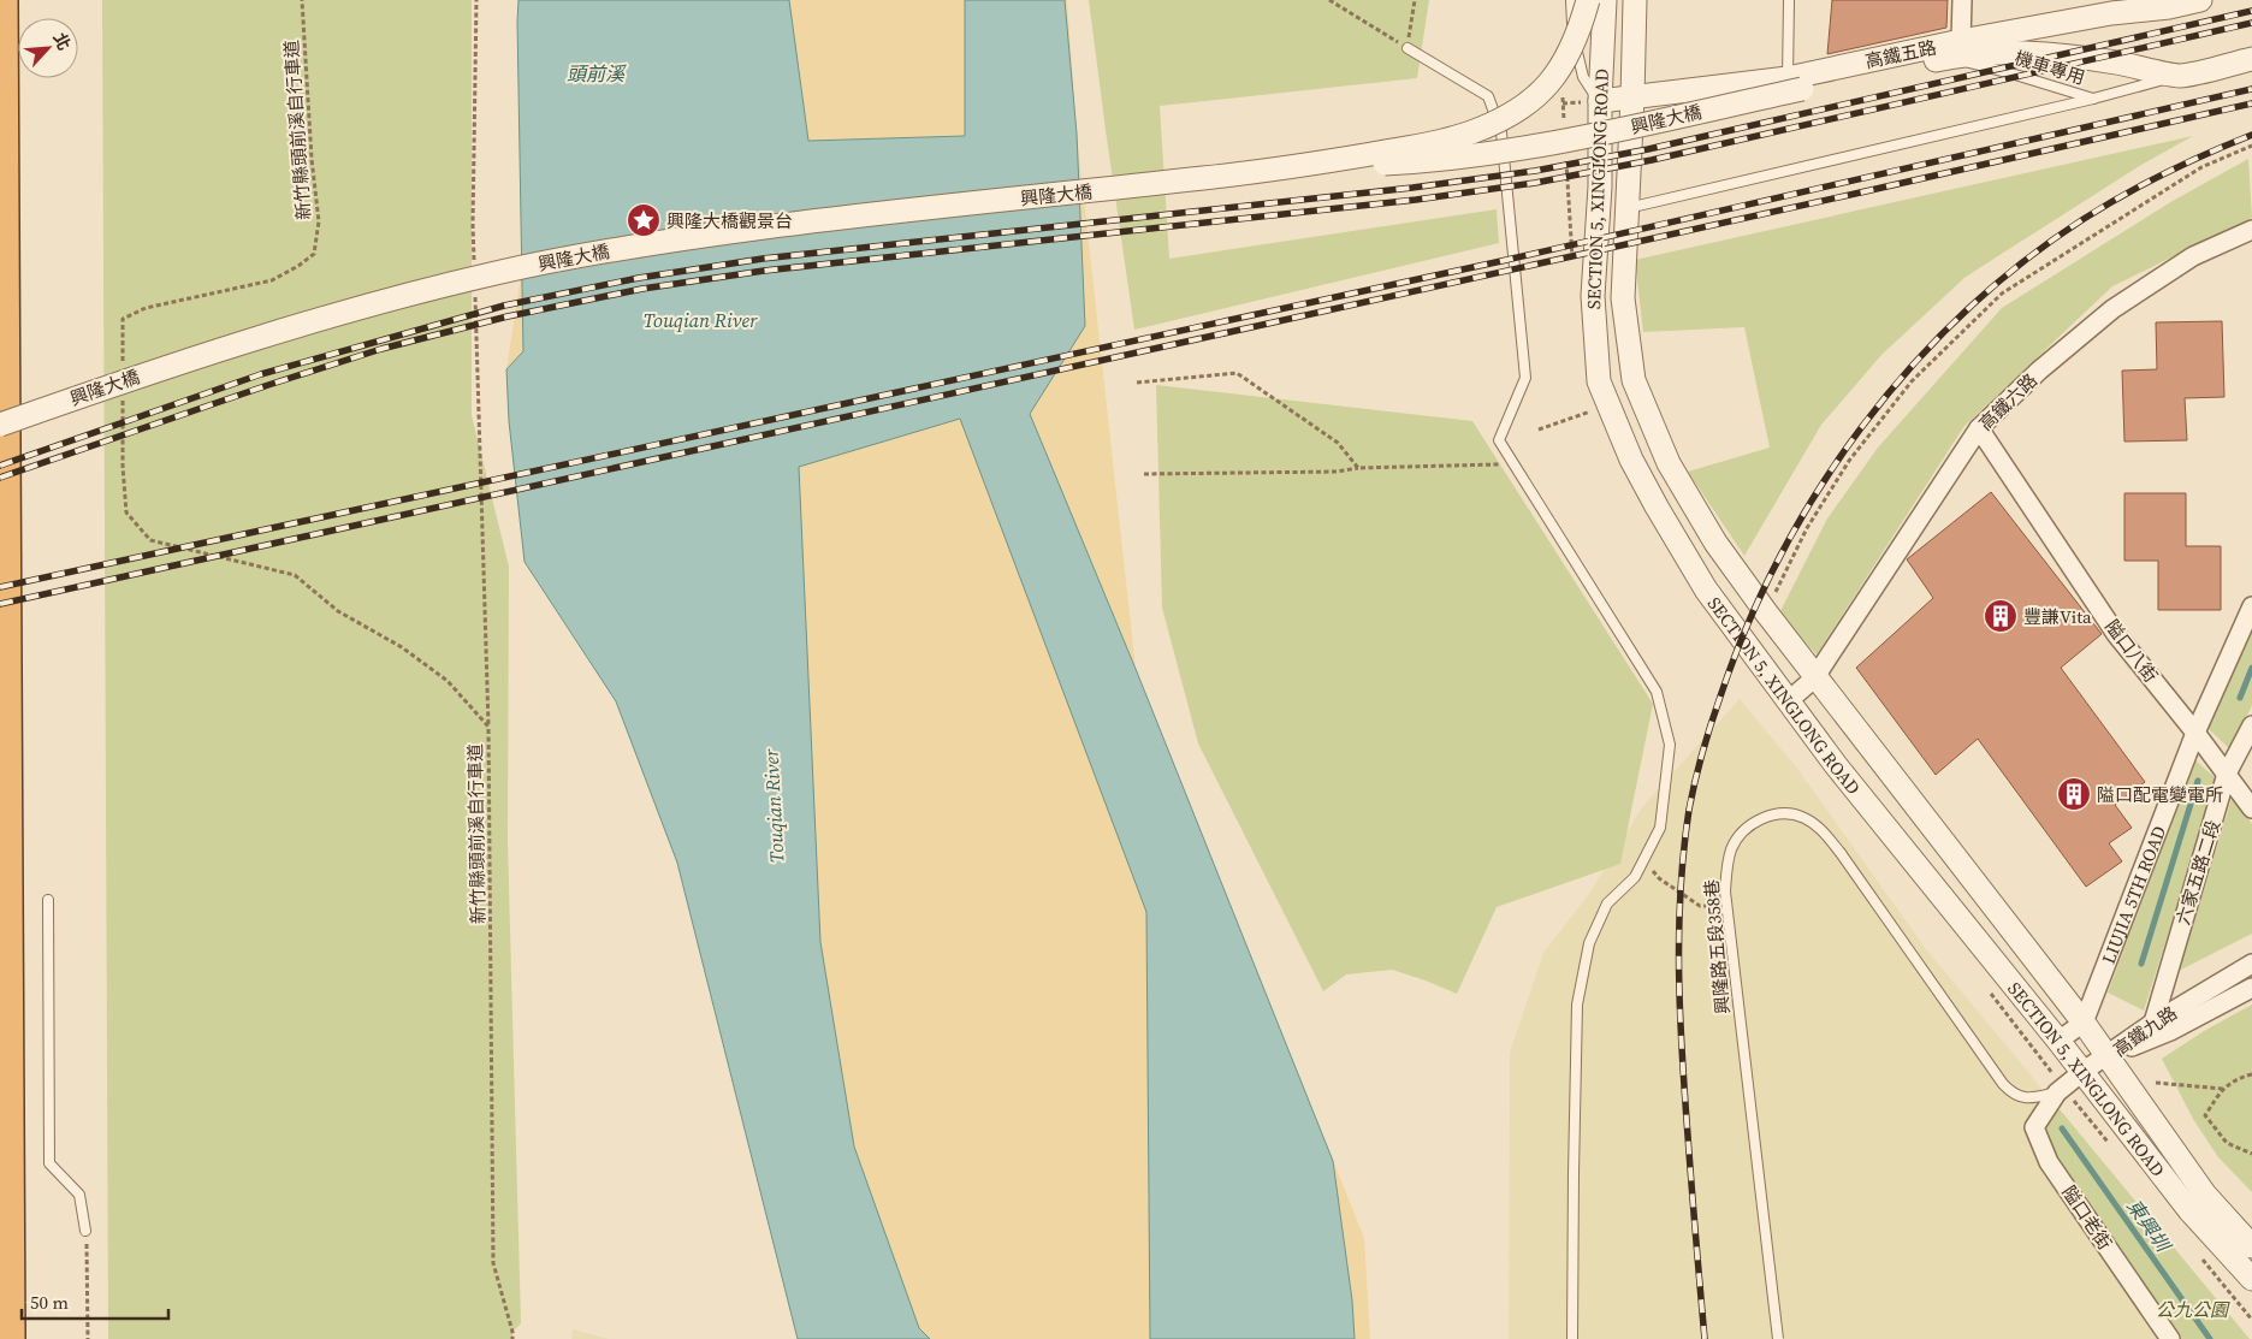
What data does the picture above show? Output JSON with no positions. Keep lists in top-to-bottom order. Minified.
{"streets":{"street":["高鐵五路","興隆大橋","SECTION 5, XINGLONG ROAD","高鐵六路","隘口八街","六家五路二段","LIUJIA 5TH ROAD","高鐵九路","隘口老街"],"lane":["機車專用","興隆路五段358巷"],"path":["新竹縣頭前溪自行車道"]},"crossings":[["高鐵五路","機車專用"],["高鐵五路","興隆大橋"],["高鐵五路","SECTION 5, XINGLONG ROAD"],["機車專用","興隆大橋"],["SECTION 5, XINGLONG ROAD","高鐵六路"],["SECTION 5, XINGLONG ROAD","LIUJIA 5TH ROAD"],["SECTION 5, XINGLONG ROAD","高鐵九路"],["SECTION 5, XINGLONG ROAD","隘口老街"],["高鐵六路","隘口八街"],["隘口八街","六家五路二段"],["隘口八街","LIUJIA 5TH ROAD"],["六家五路二段","高鐵九路"],["興隆路五段358巷","隘口老街"],["高鐵九路","隘口老街"]],"water":["頭前溪","Touqian River","東興圳"],"parks":["公九公園"],"places":{"place":["興隆大橋觀景台"],"building":["豐謙Vita","隘口配電變電所"]},"scale_bar":"50 m","north":"top right"}
